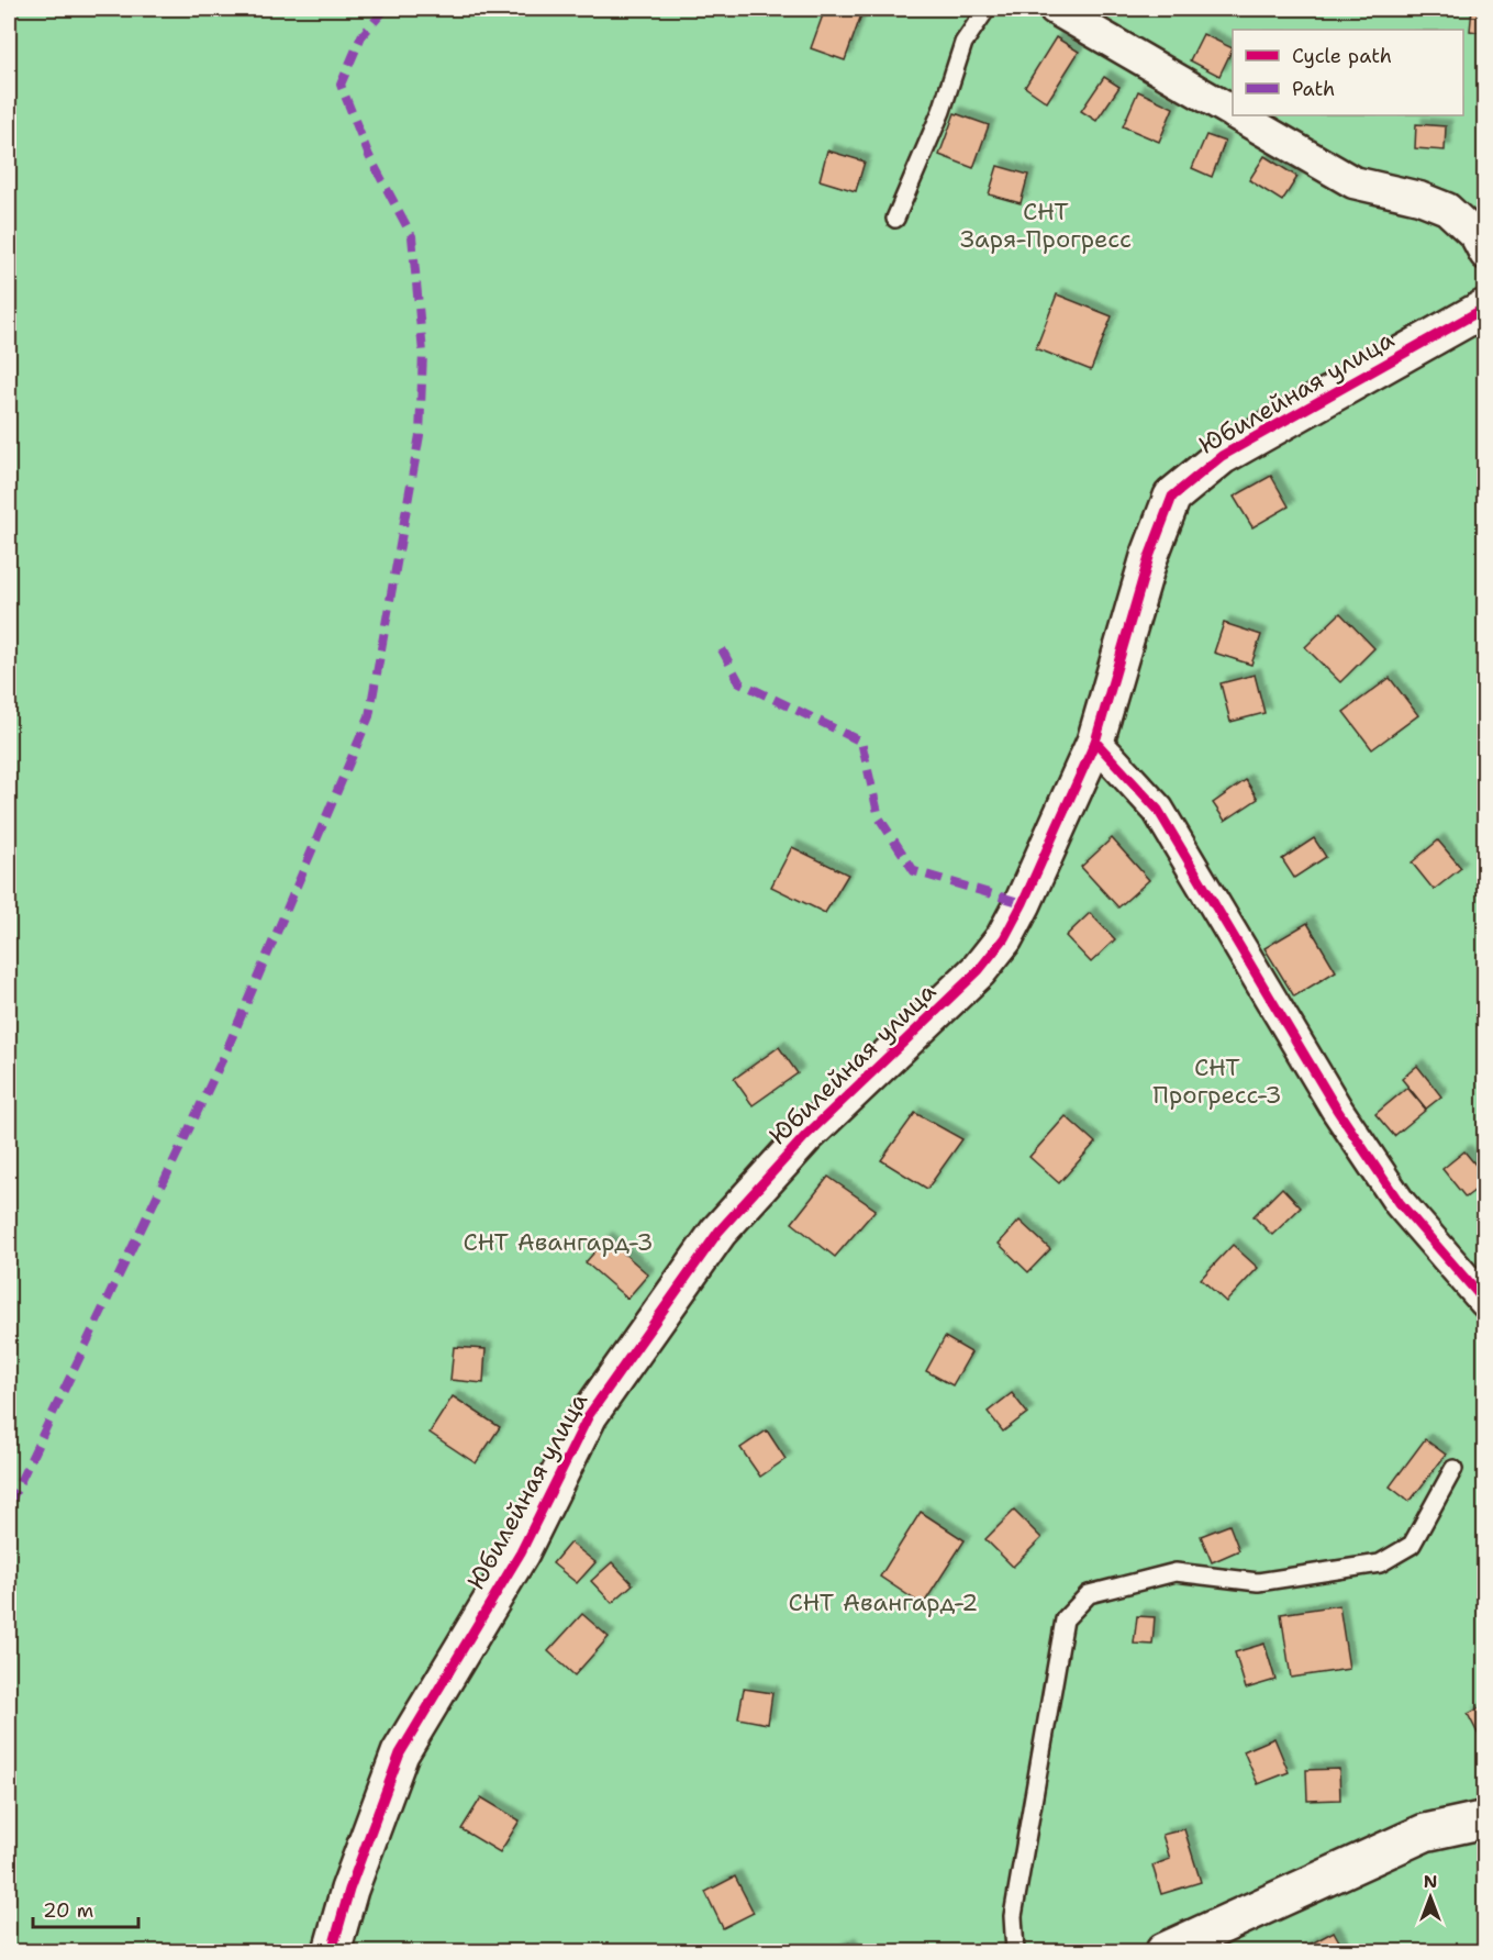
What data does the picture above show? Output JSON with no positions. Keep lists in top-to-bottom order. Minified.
{"streets":{"street":["Юбилейная улица"]},"parks":["СНТ Заря-Прогресс","СНТ Прогресс-3","СНТ Авангард-3","СНТ Авангард-2"],"legend":["Cycle path","Path"],"scale_bar":"20 m","north":"top"}
